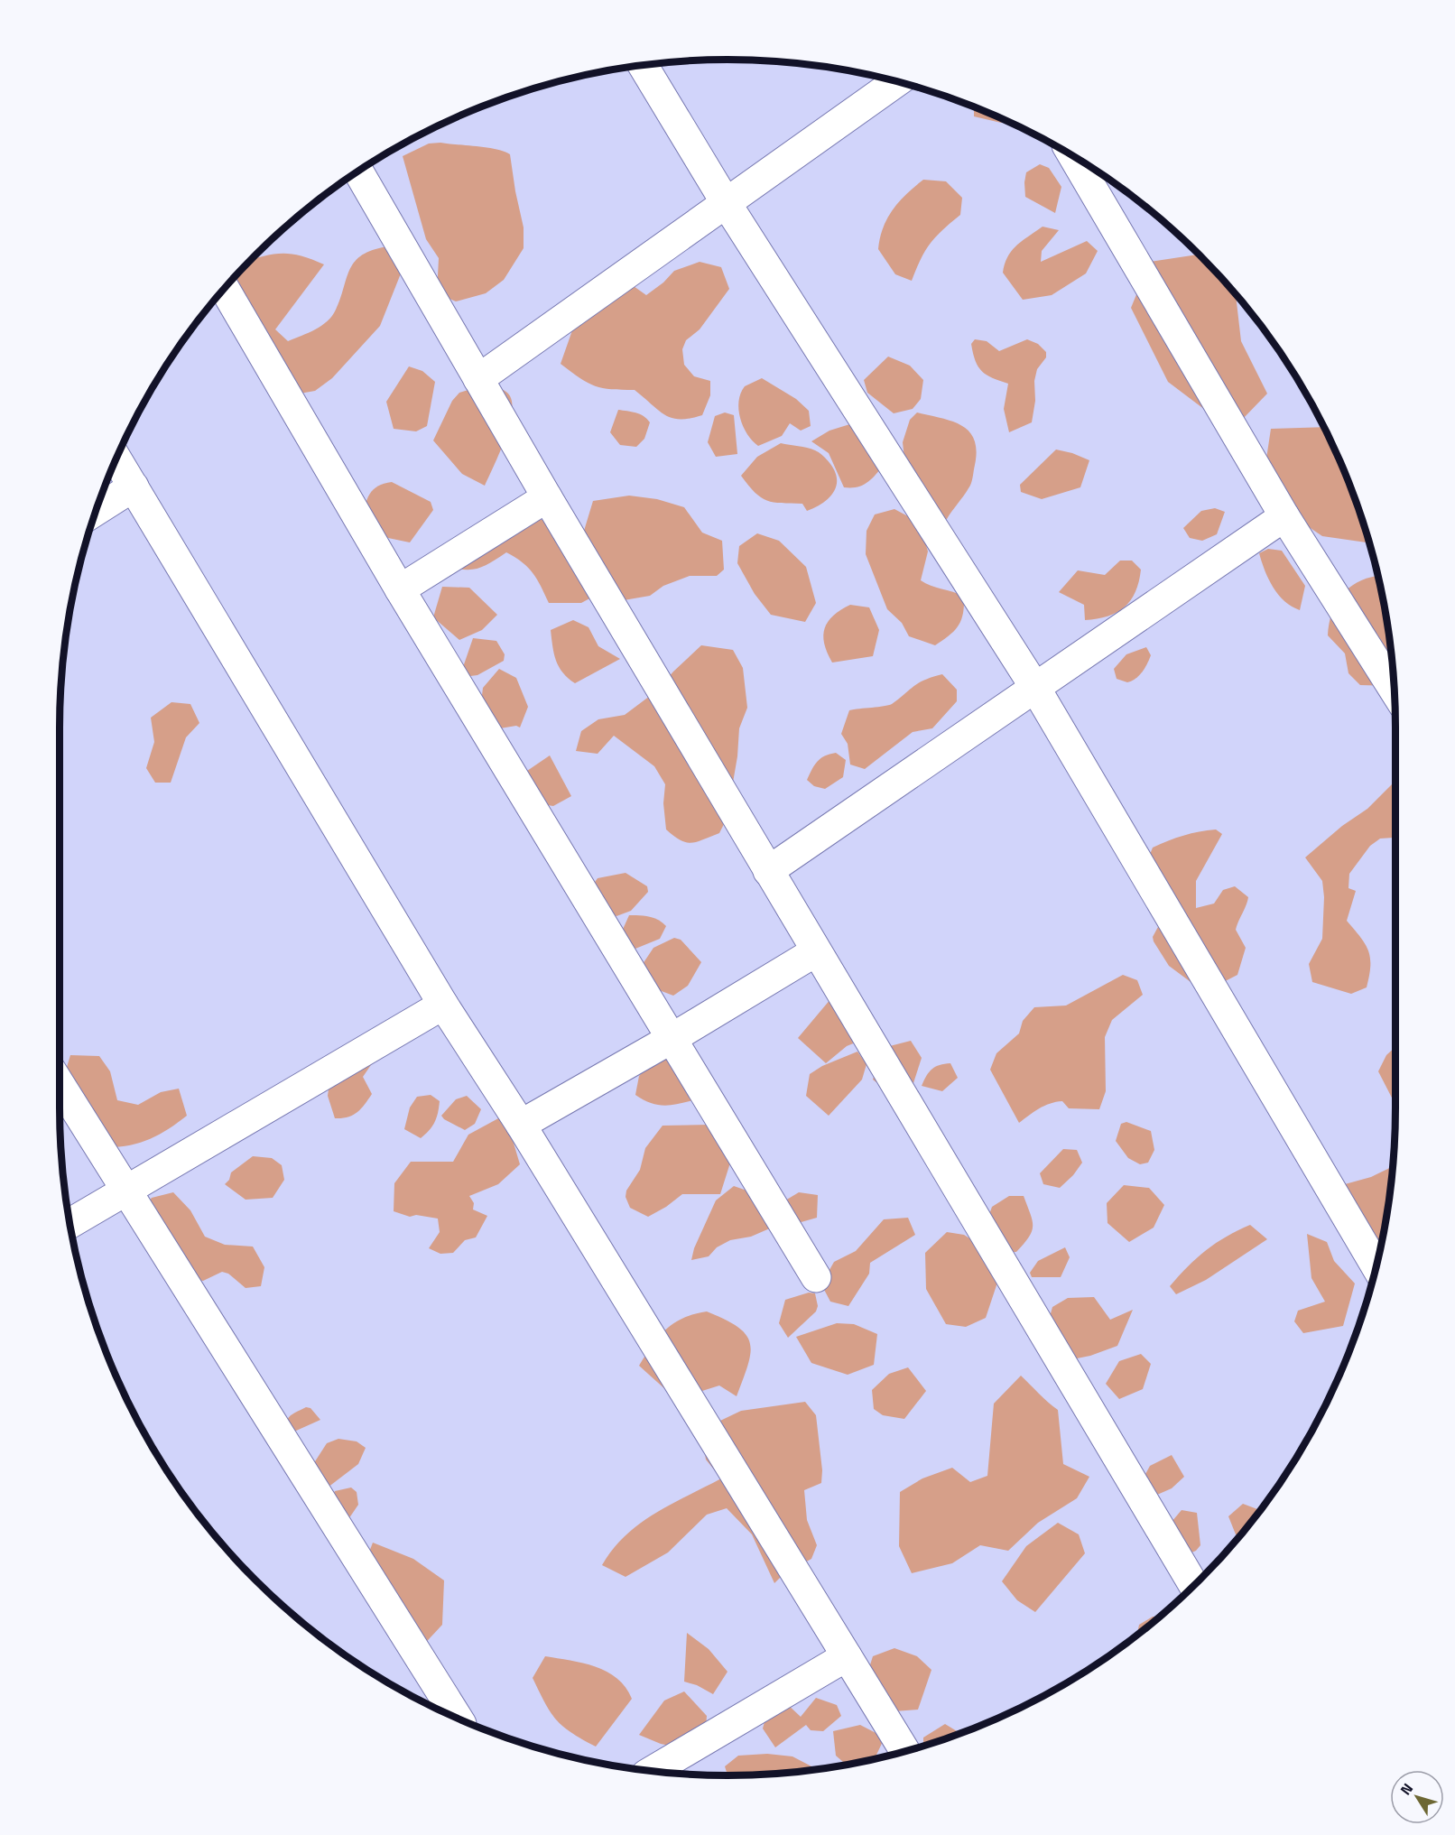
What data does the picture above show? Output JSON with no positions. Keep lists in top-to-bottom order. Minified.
{"north":"top left"}
